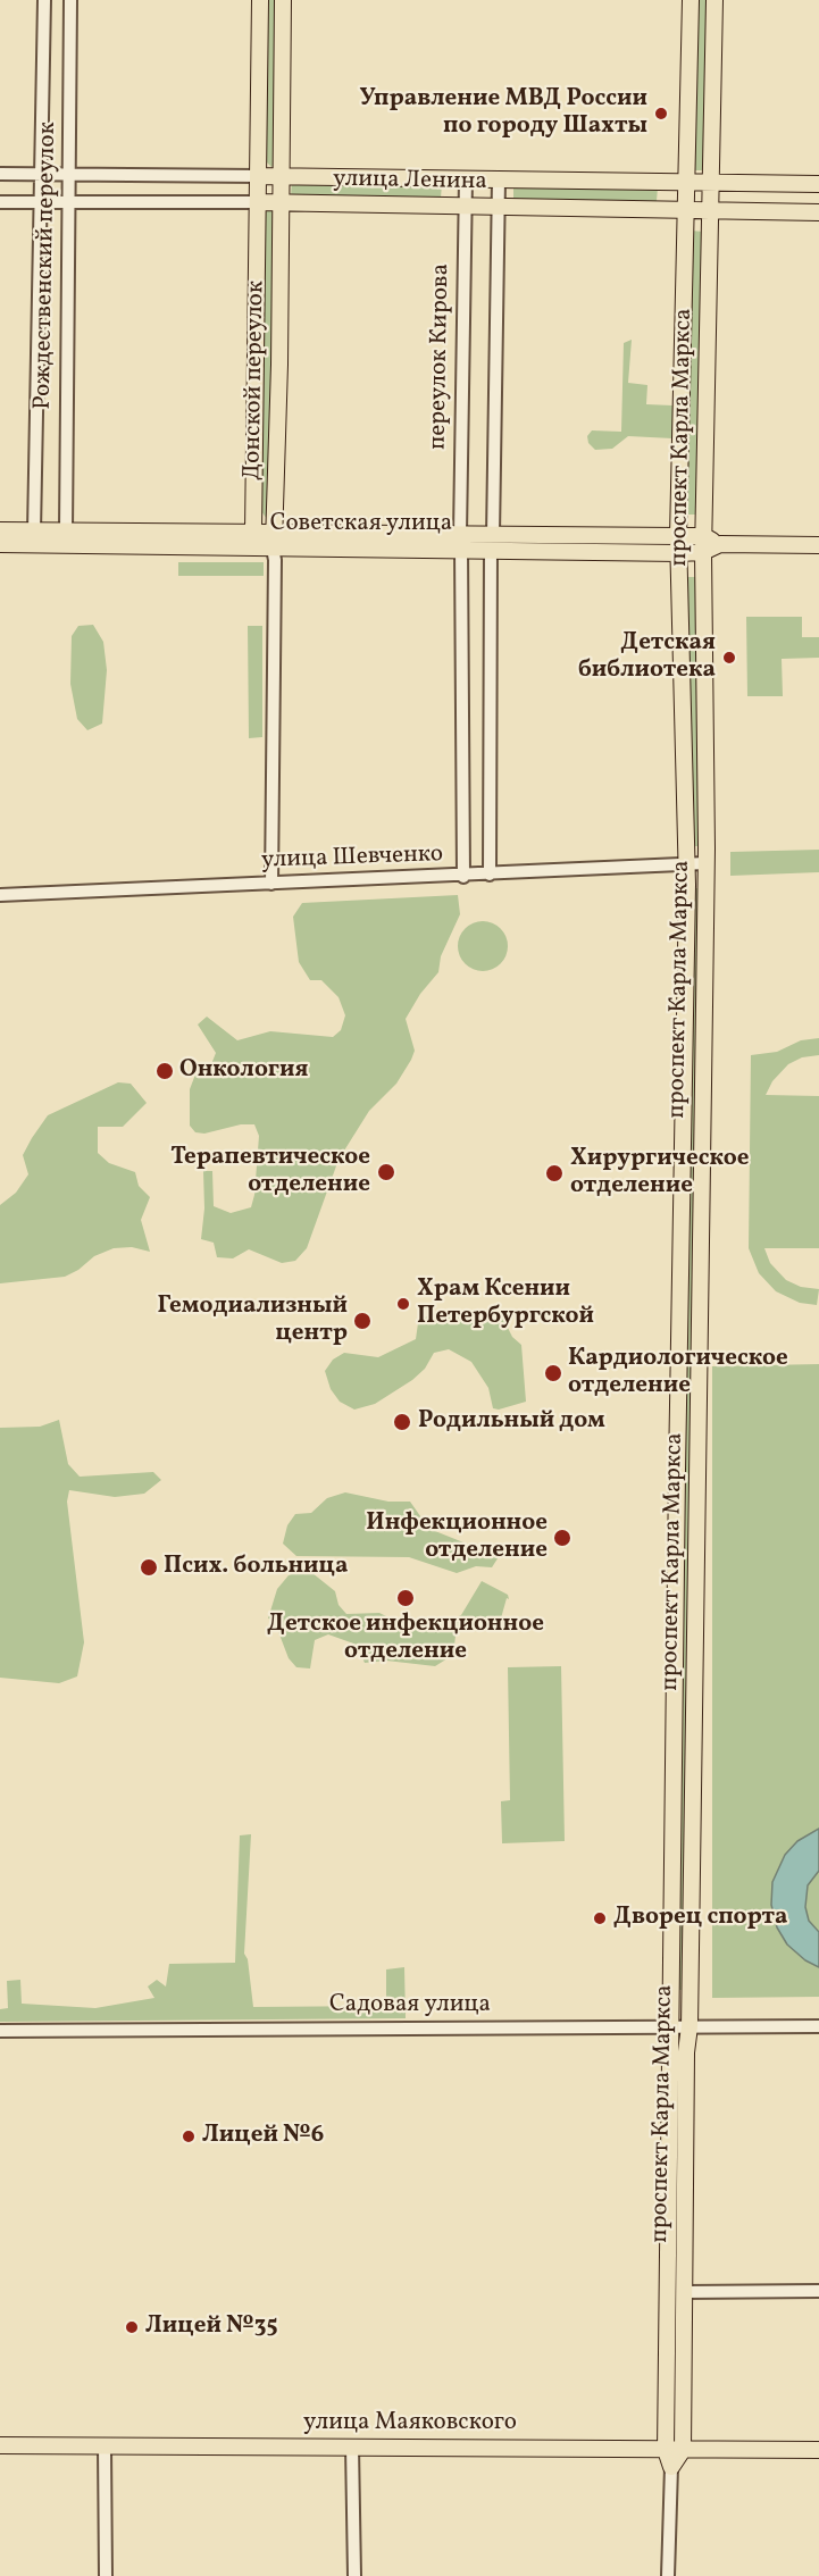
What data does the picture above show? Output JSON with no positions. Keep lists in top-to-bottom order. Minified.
{"streets":{"main road":["улица Ленина","Донской переулок","проспект Карла Маркса","Советская улица","улица Маяковского"],"street":["Рождественский переулок","переулок Кирова","улица Шевченко","Садовая улица"]},"crossings":[["улица Ленина","Рождественский переулок"],["улица Ленина","переулок Кирова"],["улица Ленина","Донской переулок"],["улица Ленина","проспект Карла Маркса"],["Рождественский переулок","Советская улица"],["переулок Кирова","Советская улица"],["переулок Кирова","улица Шевченко"],["Донской переулок","Советская улица"],["Донской переулок","улица Шевченко"],["проспект Карла Маркса","Советская улица"],["проспект Карла Маркса","улица Шевченко"],["проспект Карла Маркса","Садовая улица"],["проспект Карла Маркса","улица Маяковского"]],"places":["Управление МВД России по городу Шахты","Детская библиотека","Онкология","Терапевтическое отделение","Хирургическое отделение","Храм Ксении Петербургской","Гемодиализный центр","Кардиологическое отделение","Родильный дом","Инфекционное отделение","Псих. больница","Детское инфекционное отделение","Дворец спорта","Лицей №6","Лицей №35"]}
